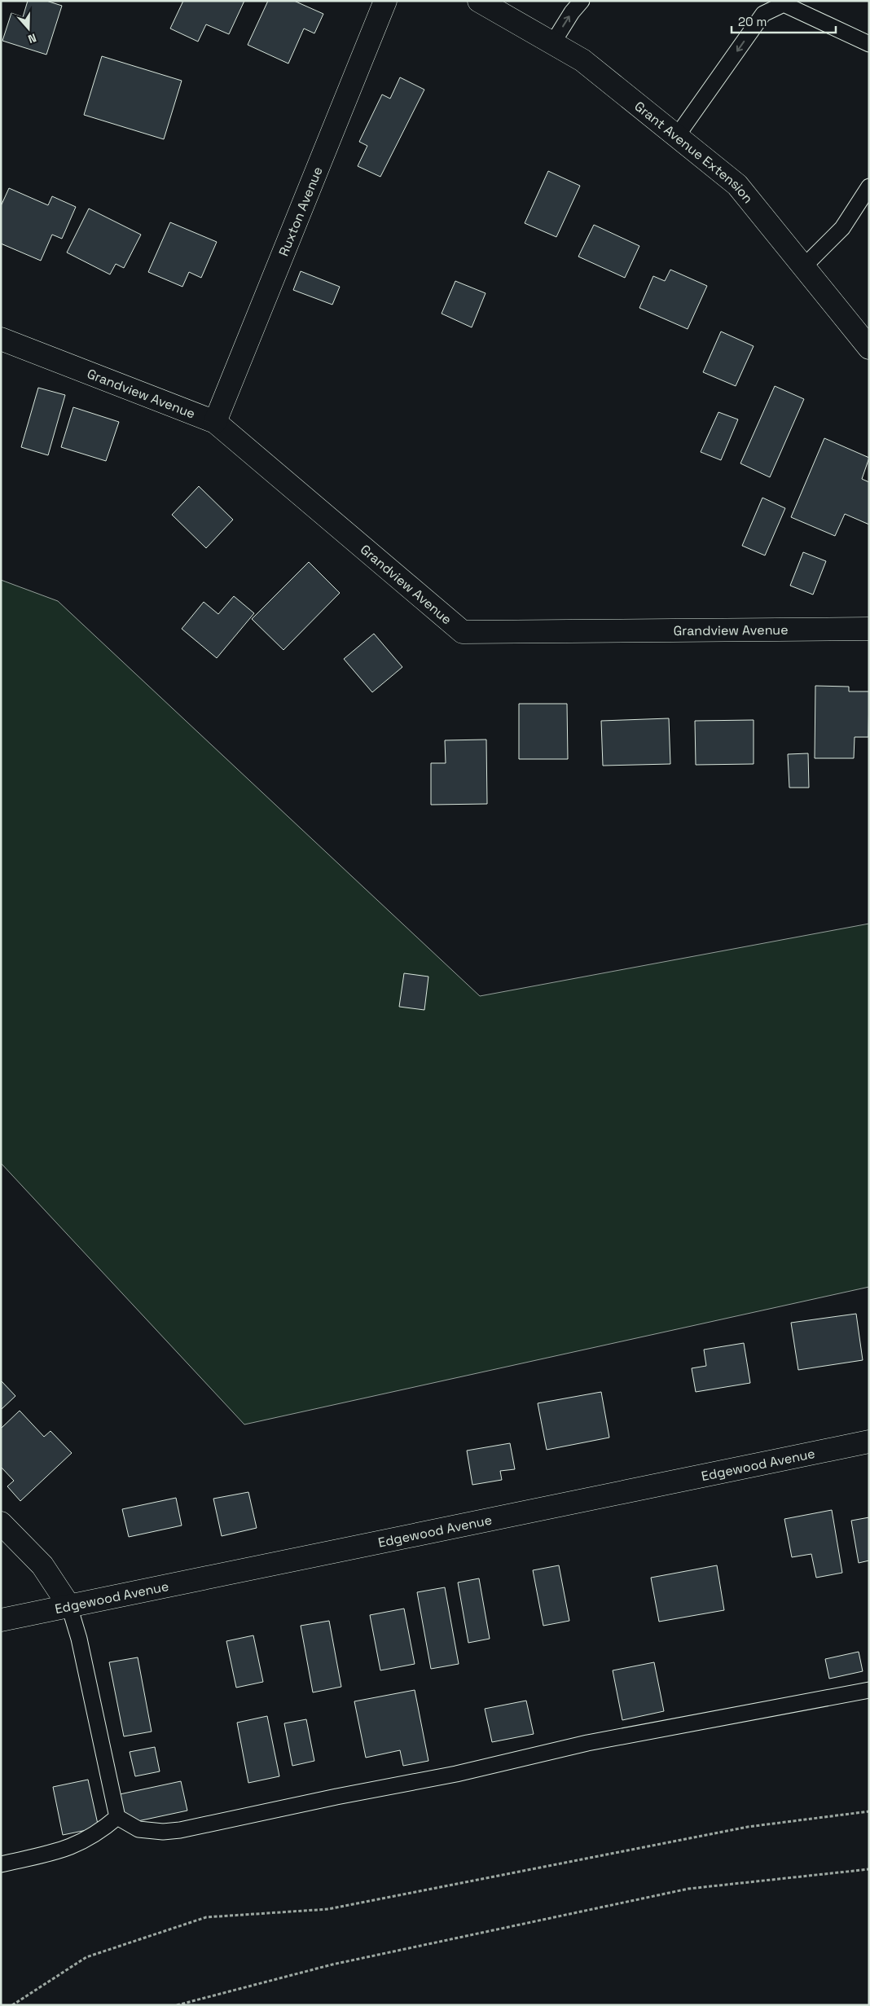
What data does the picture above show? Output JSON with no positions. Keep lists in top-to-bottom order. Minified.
{"streets":{"street":["Grant Avenue Extension","Ruxton Avenue","Grandview Avenue","Edgewood Avenue"]},"crossings":[["Ruxton Avenue","Grandview Avenue"]],"scale_bar":"20 m","north":"bottom"}
